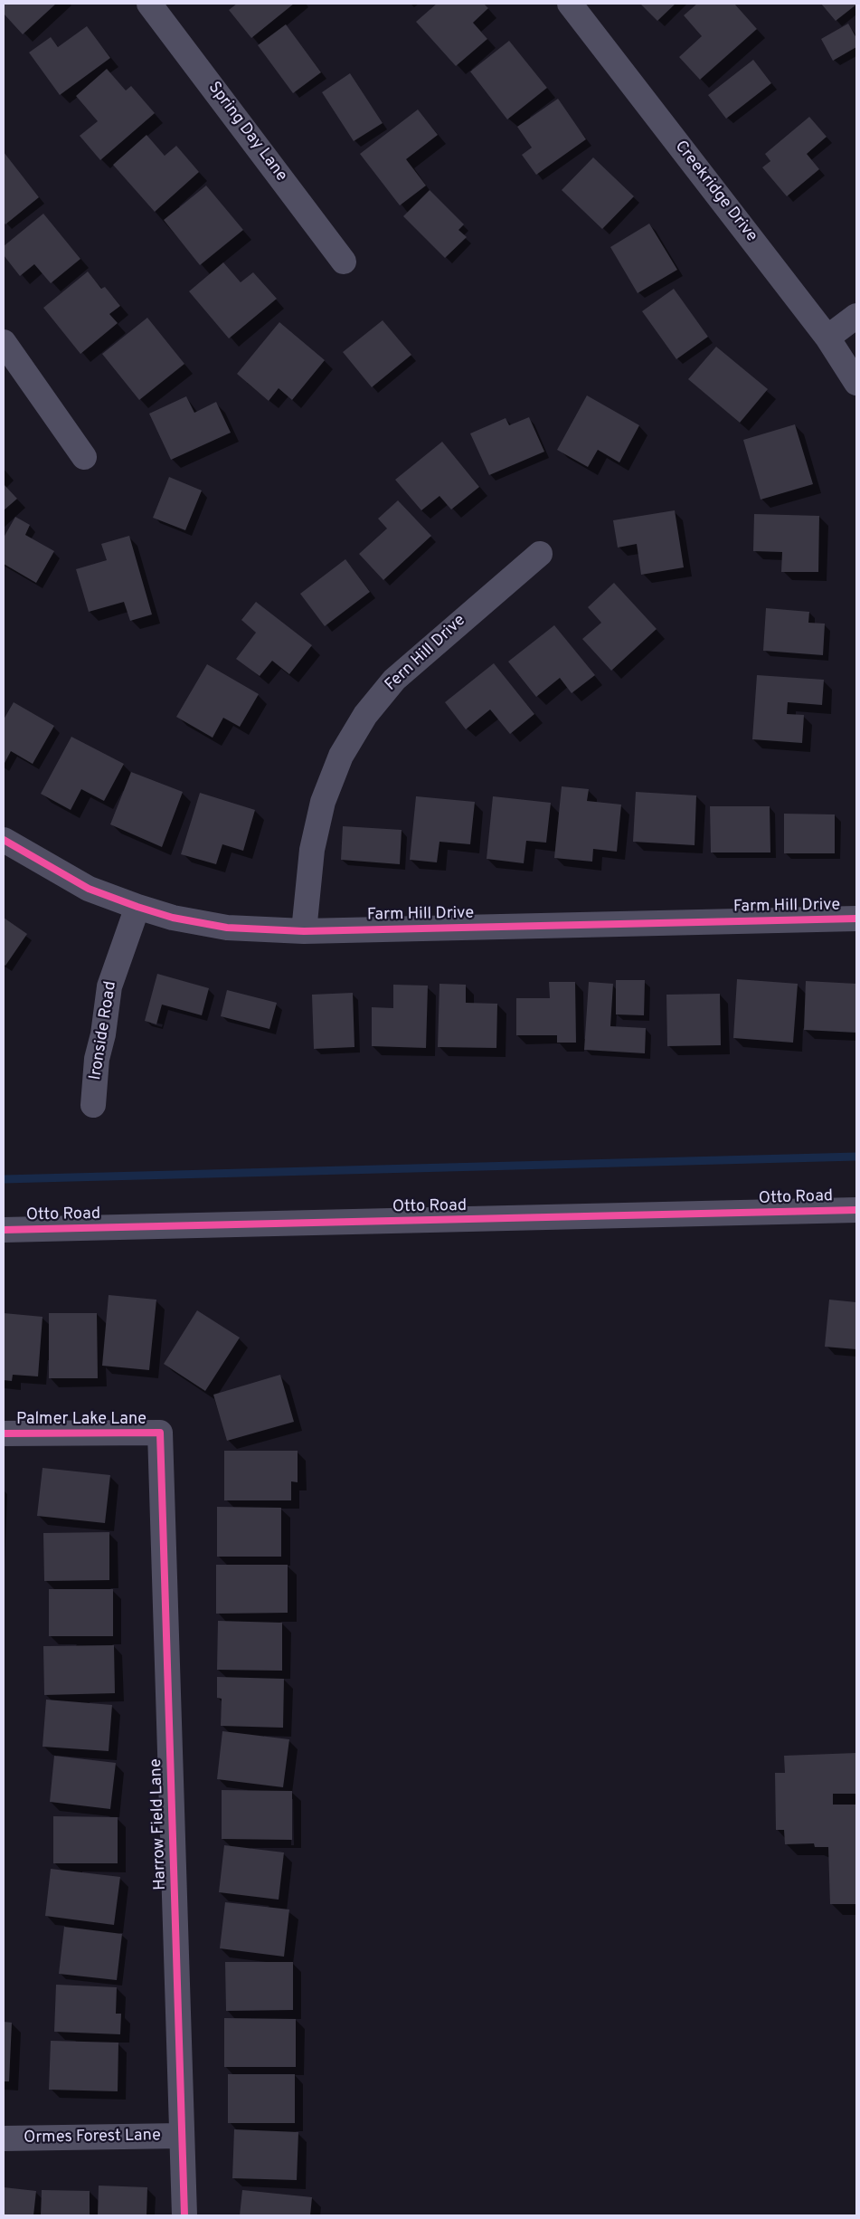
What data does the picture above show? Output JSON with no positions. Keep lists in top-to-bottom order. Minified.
{"streets":{"street":["Spring Day Lane","Creekridge Drive","Fern Hill Drive","Farm Hill Drive","Ironside Road","Otto Road","Palmer Lake Lane","Harrow Field Lane","Ormes Forest Lane"]},"crossings":[["Fern Hill Drive","Farm Hill Drive"],["Farm Hill Drive","Ironside Road"],["Palmer Lake Lane","Harrow Field Lane"],["Harrow Field Lane","Ormes Forest Lane"]]}
